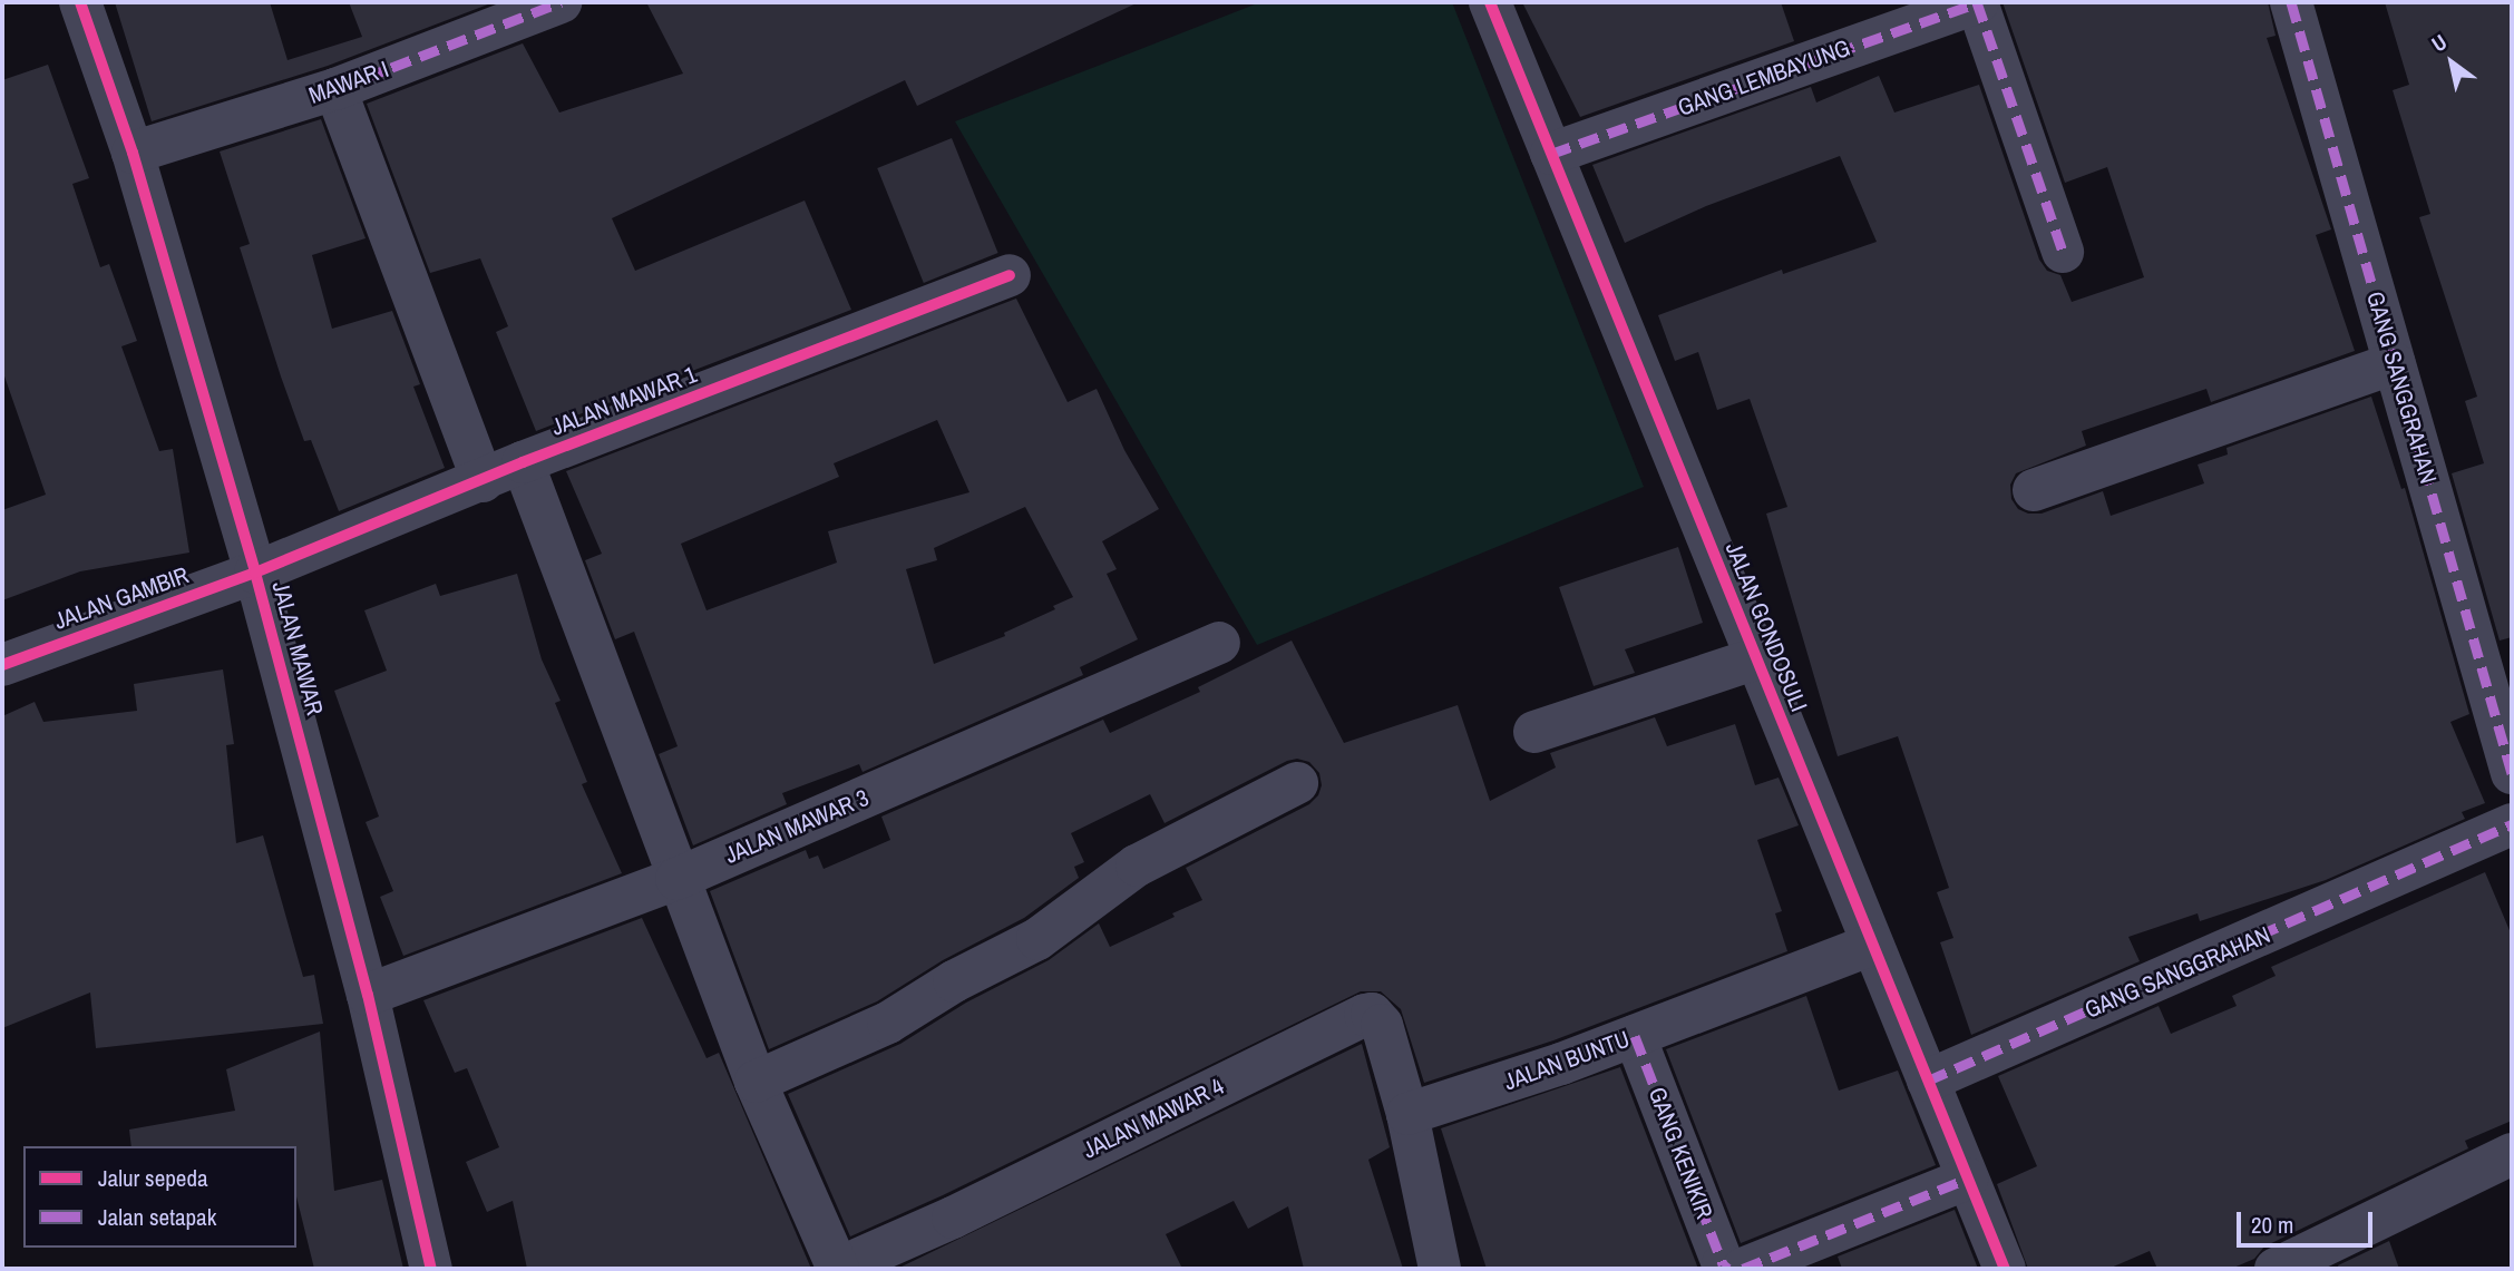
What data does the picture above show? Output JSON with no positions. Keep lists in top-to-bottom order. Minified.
{"streets":{"street":["GANG LEMBAYUNG","MAWAR I","GANG SANGGRAHAN","JALAN MAWAR 1","JALAN GAMBIR","JALAN GONDOSULI","JALAN MAWAR","JALAN MAWAR 3","JALAN BUNTU","JALAN MAWAR 4","GANG KENIKIR"]},"crossings":[["GANG LEMBAYUNG","JALAN GONDOSULI"],["MAWAR I","JALAN MAWAR"],["GANG SANGGRAHAN","JALAN GONDOSULI"],["JALAN MAWAR 1","JALAN GAMBIR"],["JALAN MAWAR 1","JALAN MAWAR"],["JALAN GAMBIR","JALAN MAWAR"],["JALAN GONDOSULI","JALAN BUNTU"],["JALAN MAWAR","JALAN MAWAR 3"],["JALAN BUNTU","JALAN MAWAR 4"],["JALAN BUNTU","GANG KENIKIR"]],"legend":["Jalur sepeda","Jalan setapak"],"scale_bar":"20 m","north":"top left"}
